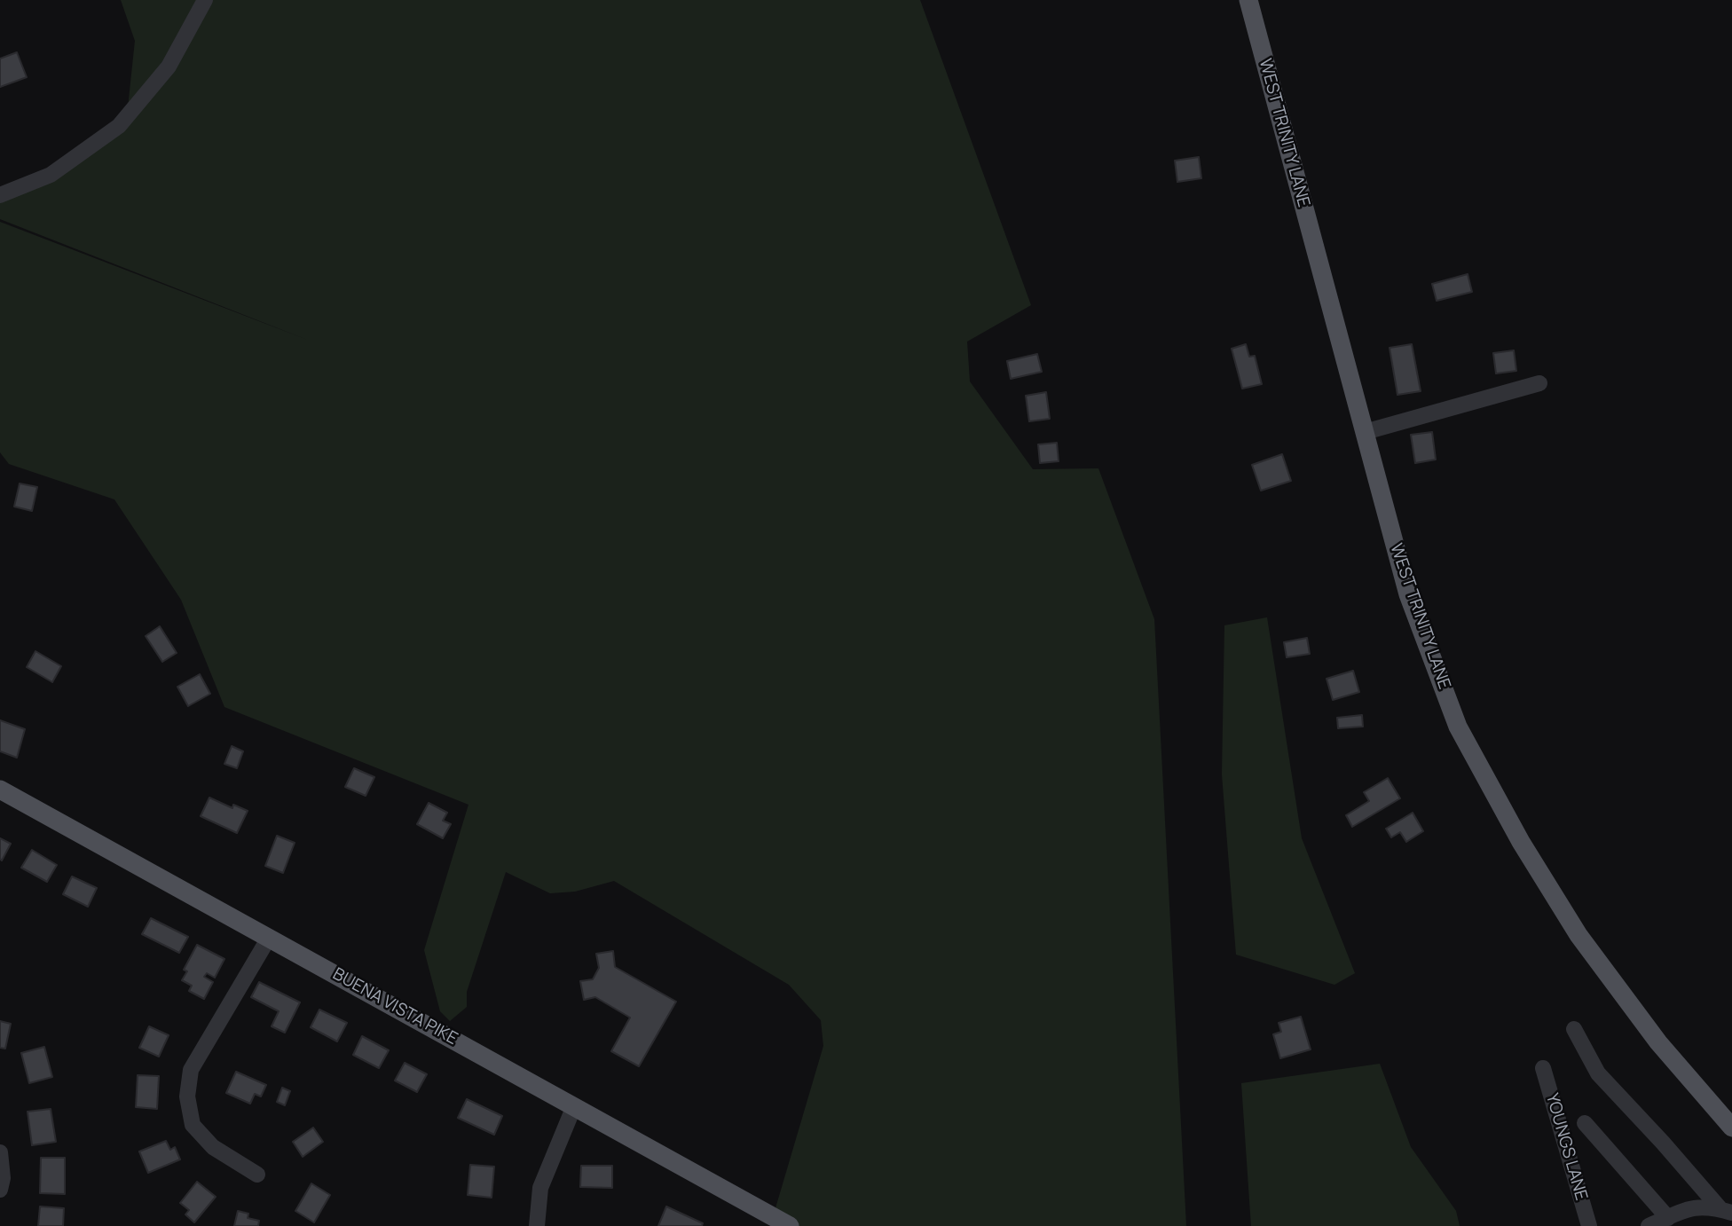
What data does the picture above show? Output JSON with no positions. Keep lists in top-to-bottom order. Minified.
{"streets":{"main road":["WEST TRINITY LANE","BUENA VISTA PIKE"],"street":["YOUNGS LANE"]}}
